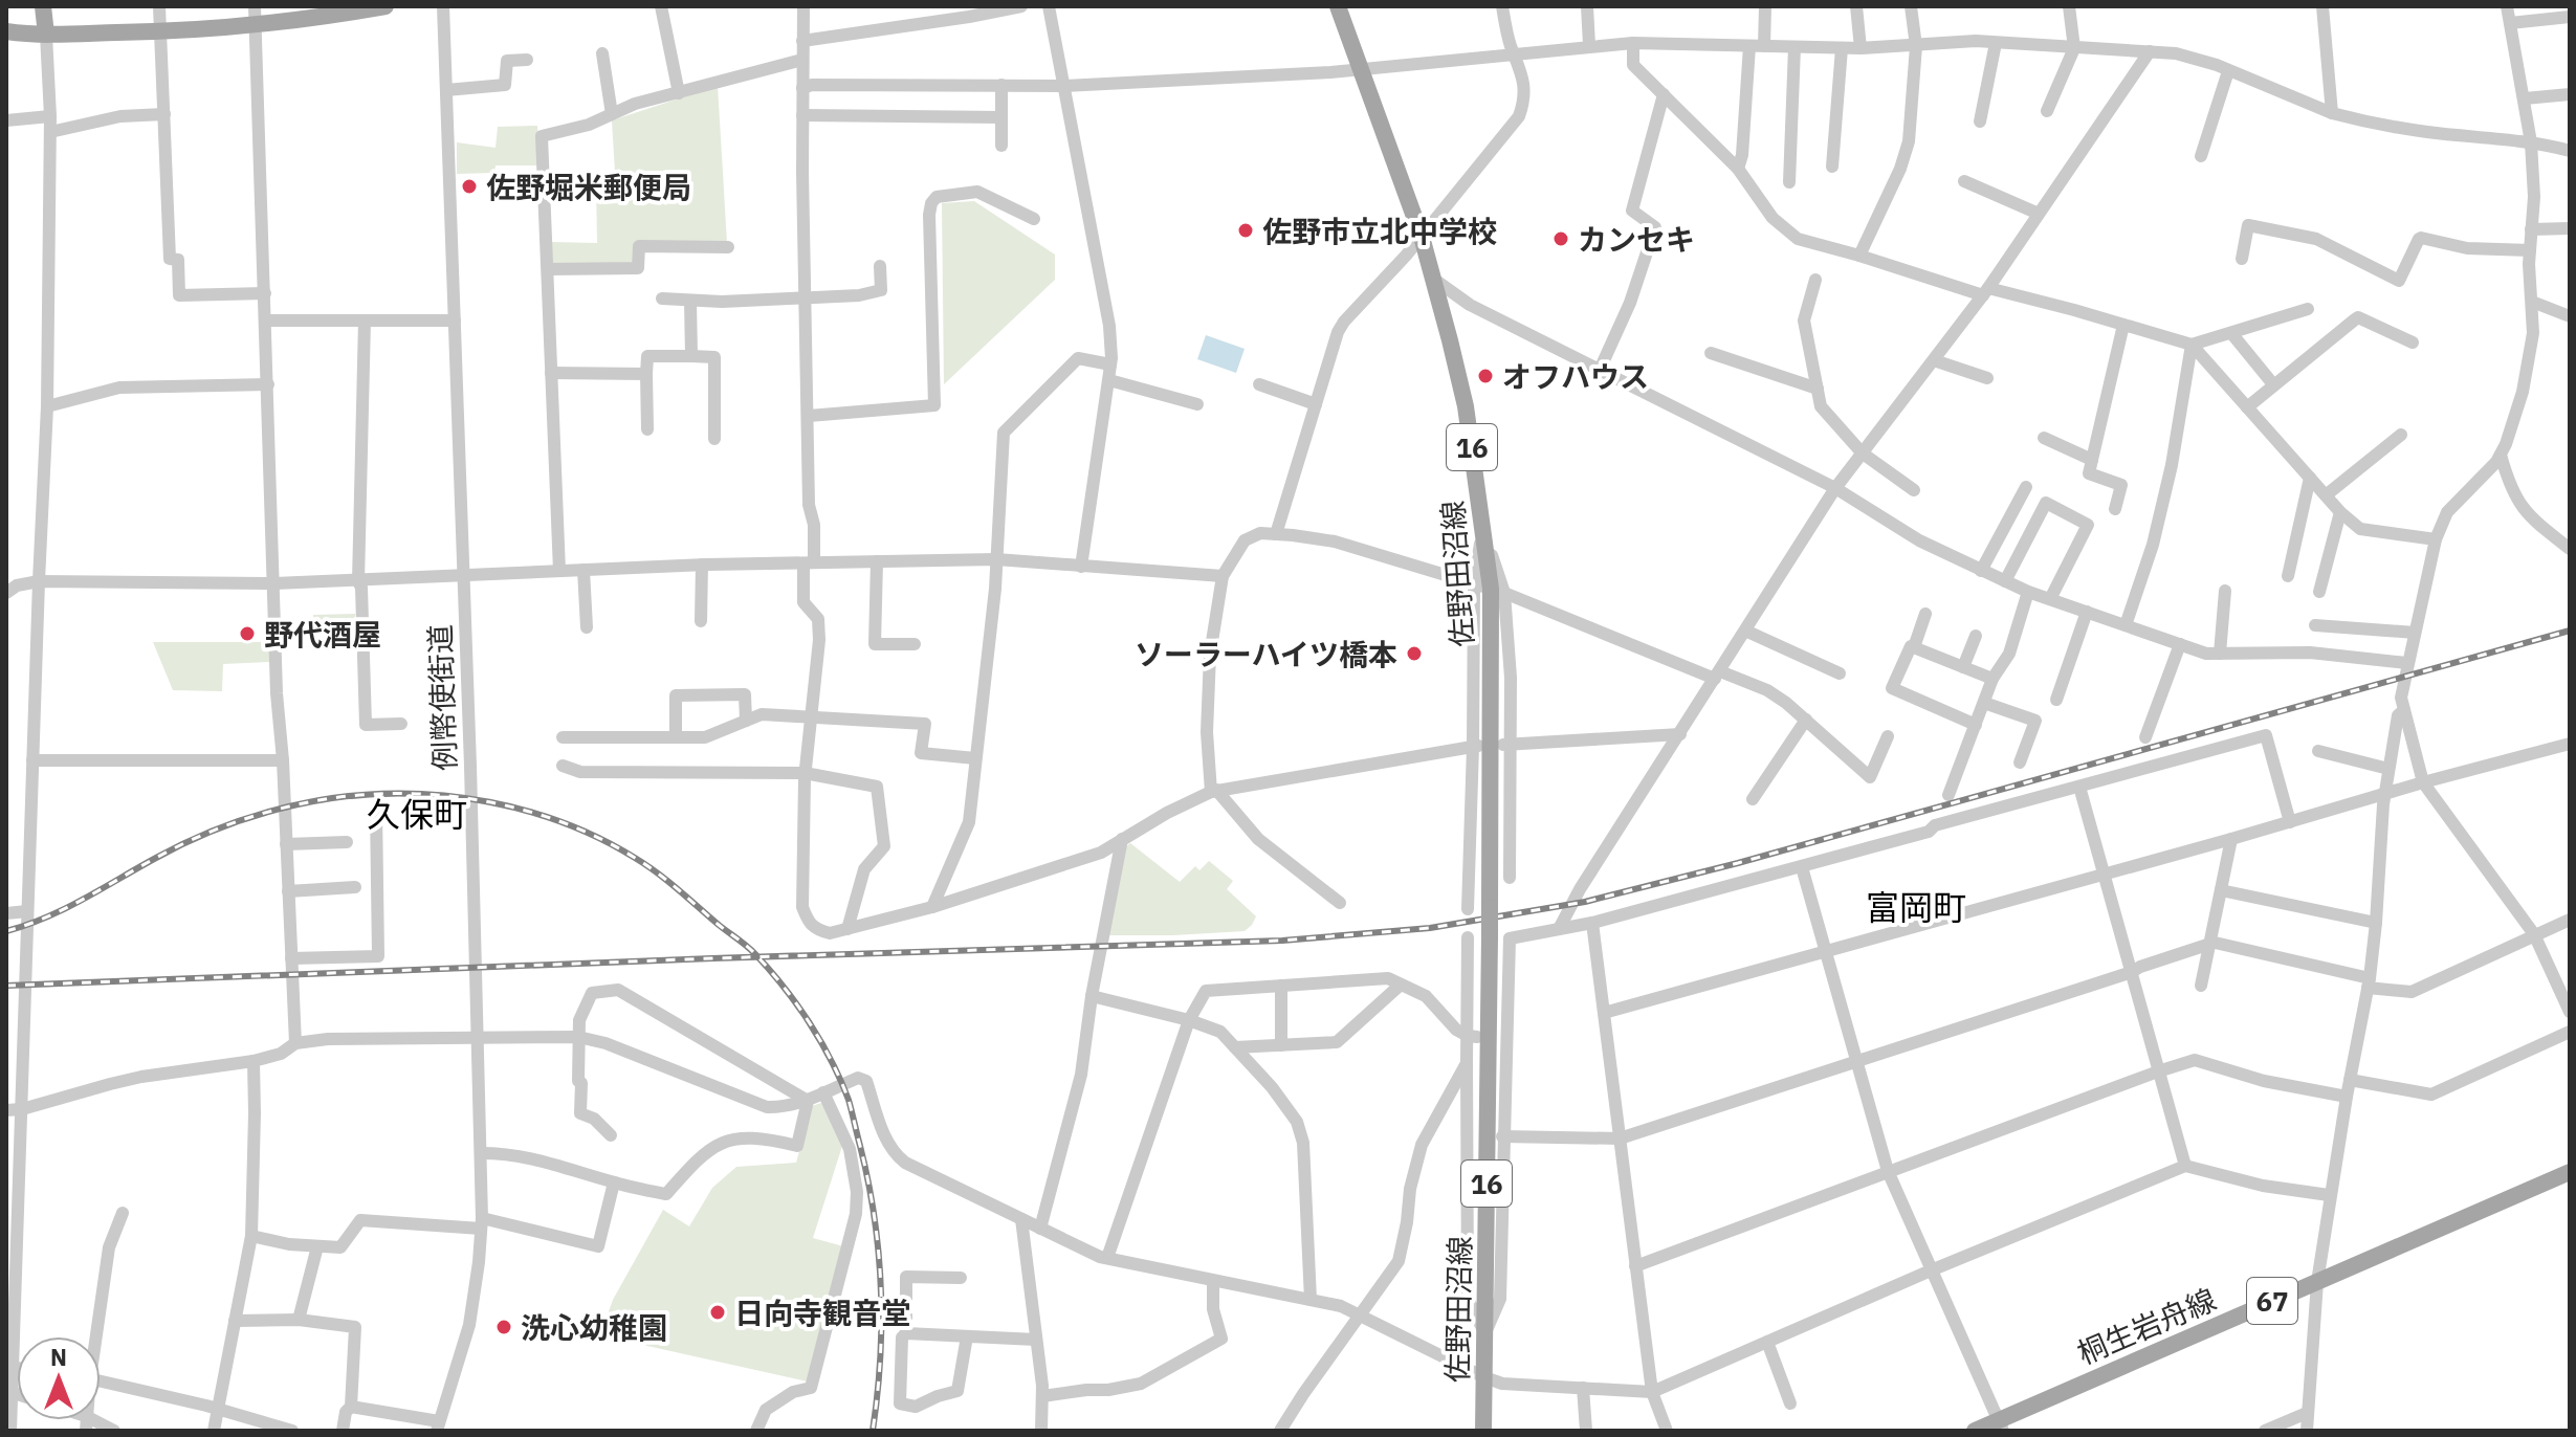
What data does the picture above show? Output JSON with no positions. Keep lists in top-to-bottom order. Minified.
{"streets":{"main road":["16","佐野田沼線","67","桐生岩舟線"],"street":["例幣使街道"]},"districts":["久保町","富岡町"],"places":["佐野堀米郵便局","佐野市立北中学校","カンセキ","オフハウス","野代酒屋","ソーラーハイツ橋本","日向寺観音堂","洗心幼稚園"],"north":"top"}
